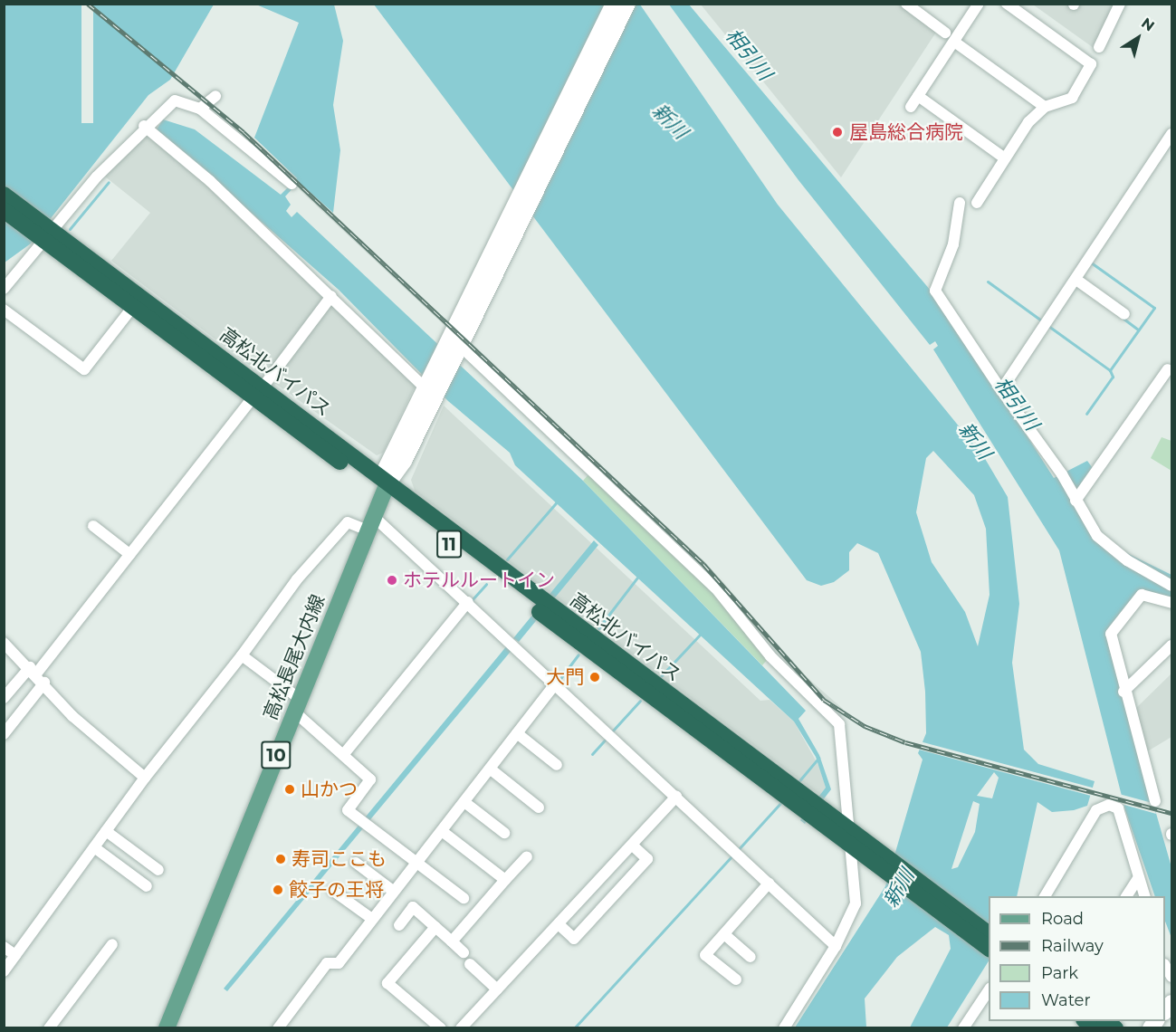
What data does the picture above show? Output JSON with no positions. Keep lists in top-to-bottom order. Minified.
{"streets":{"highway":["高松北バイパス","11"],"main road":["高松長尾大内線","10"]},"crossings":[["高松北バイパス","高松長尾大内線"]],"water":["相引川","新川"],"places":["屋島総合病院","ホテルルートイン","大門","山かつ","寿司ここも","餃子の王将"],"legend":["Road","Railway","Park","Water"],"north":"top right"}
